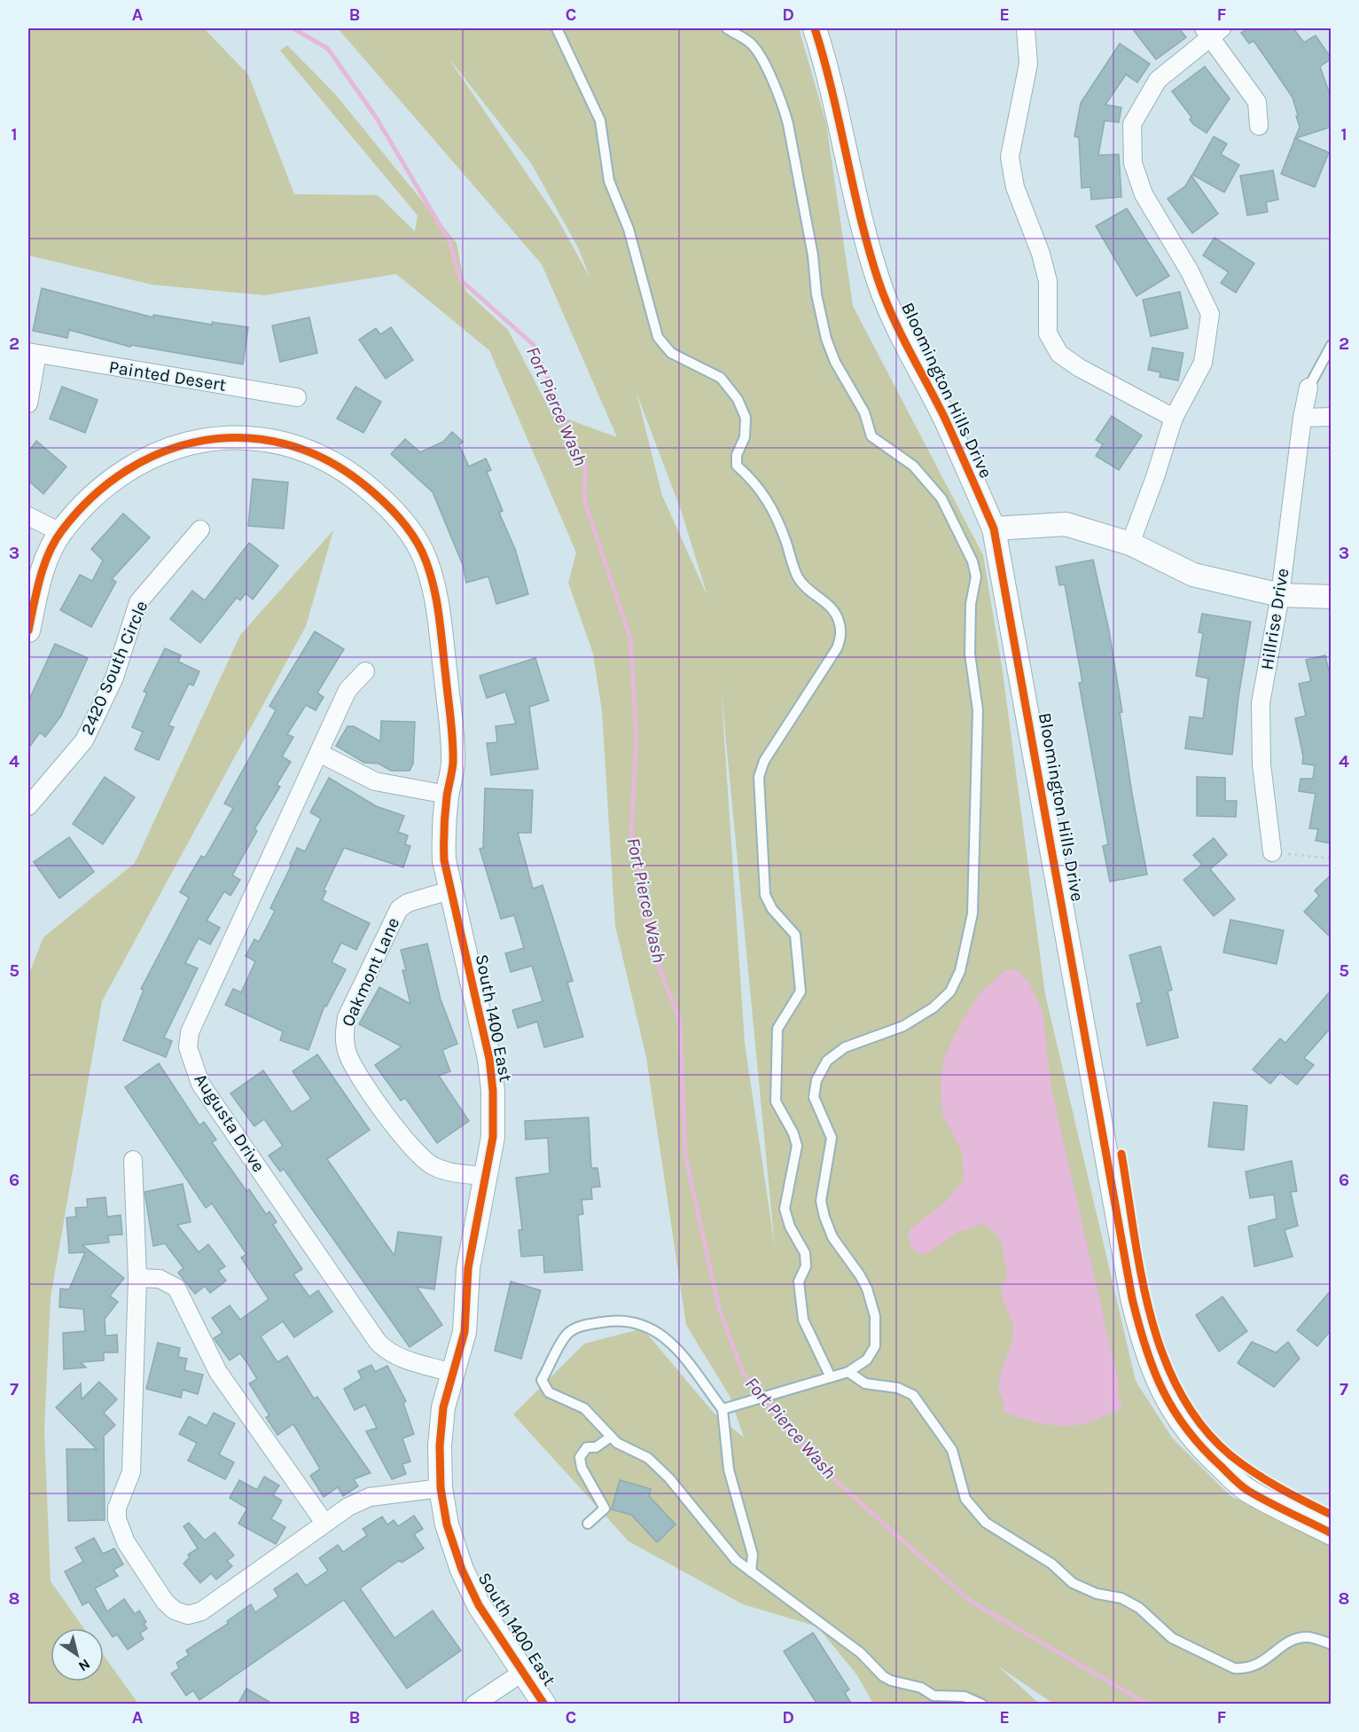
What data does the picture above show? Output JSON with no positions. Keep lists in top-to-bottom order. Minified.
{"streets":{"street":["Painted Desert","Bloomington Hills Drive","Hillrise Drive","2420 South Circle","Oakmont Lane","South 1400 East","Augusta Drive"]},"crossings":[["Oakmont Lane","South 1400 East"],["South 1400 East","Augusta Drive"]],"water":["Fort Pierce Wash"],"north":"bottom right","grid":{"columns":["A","B","C","D","E","F"],"rows":["1","2","3","4","5","6","7","8"]}}
